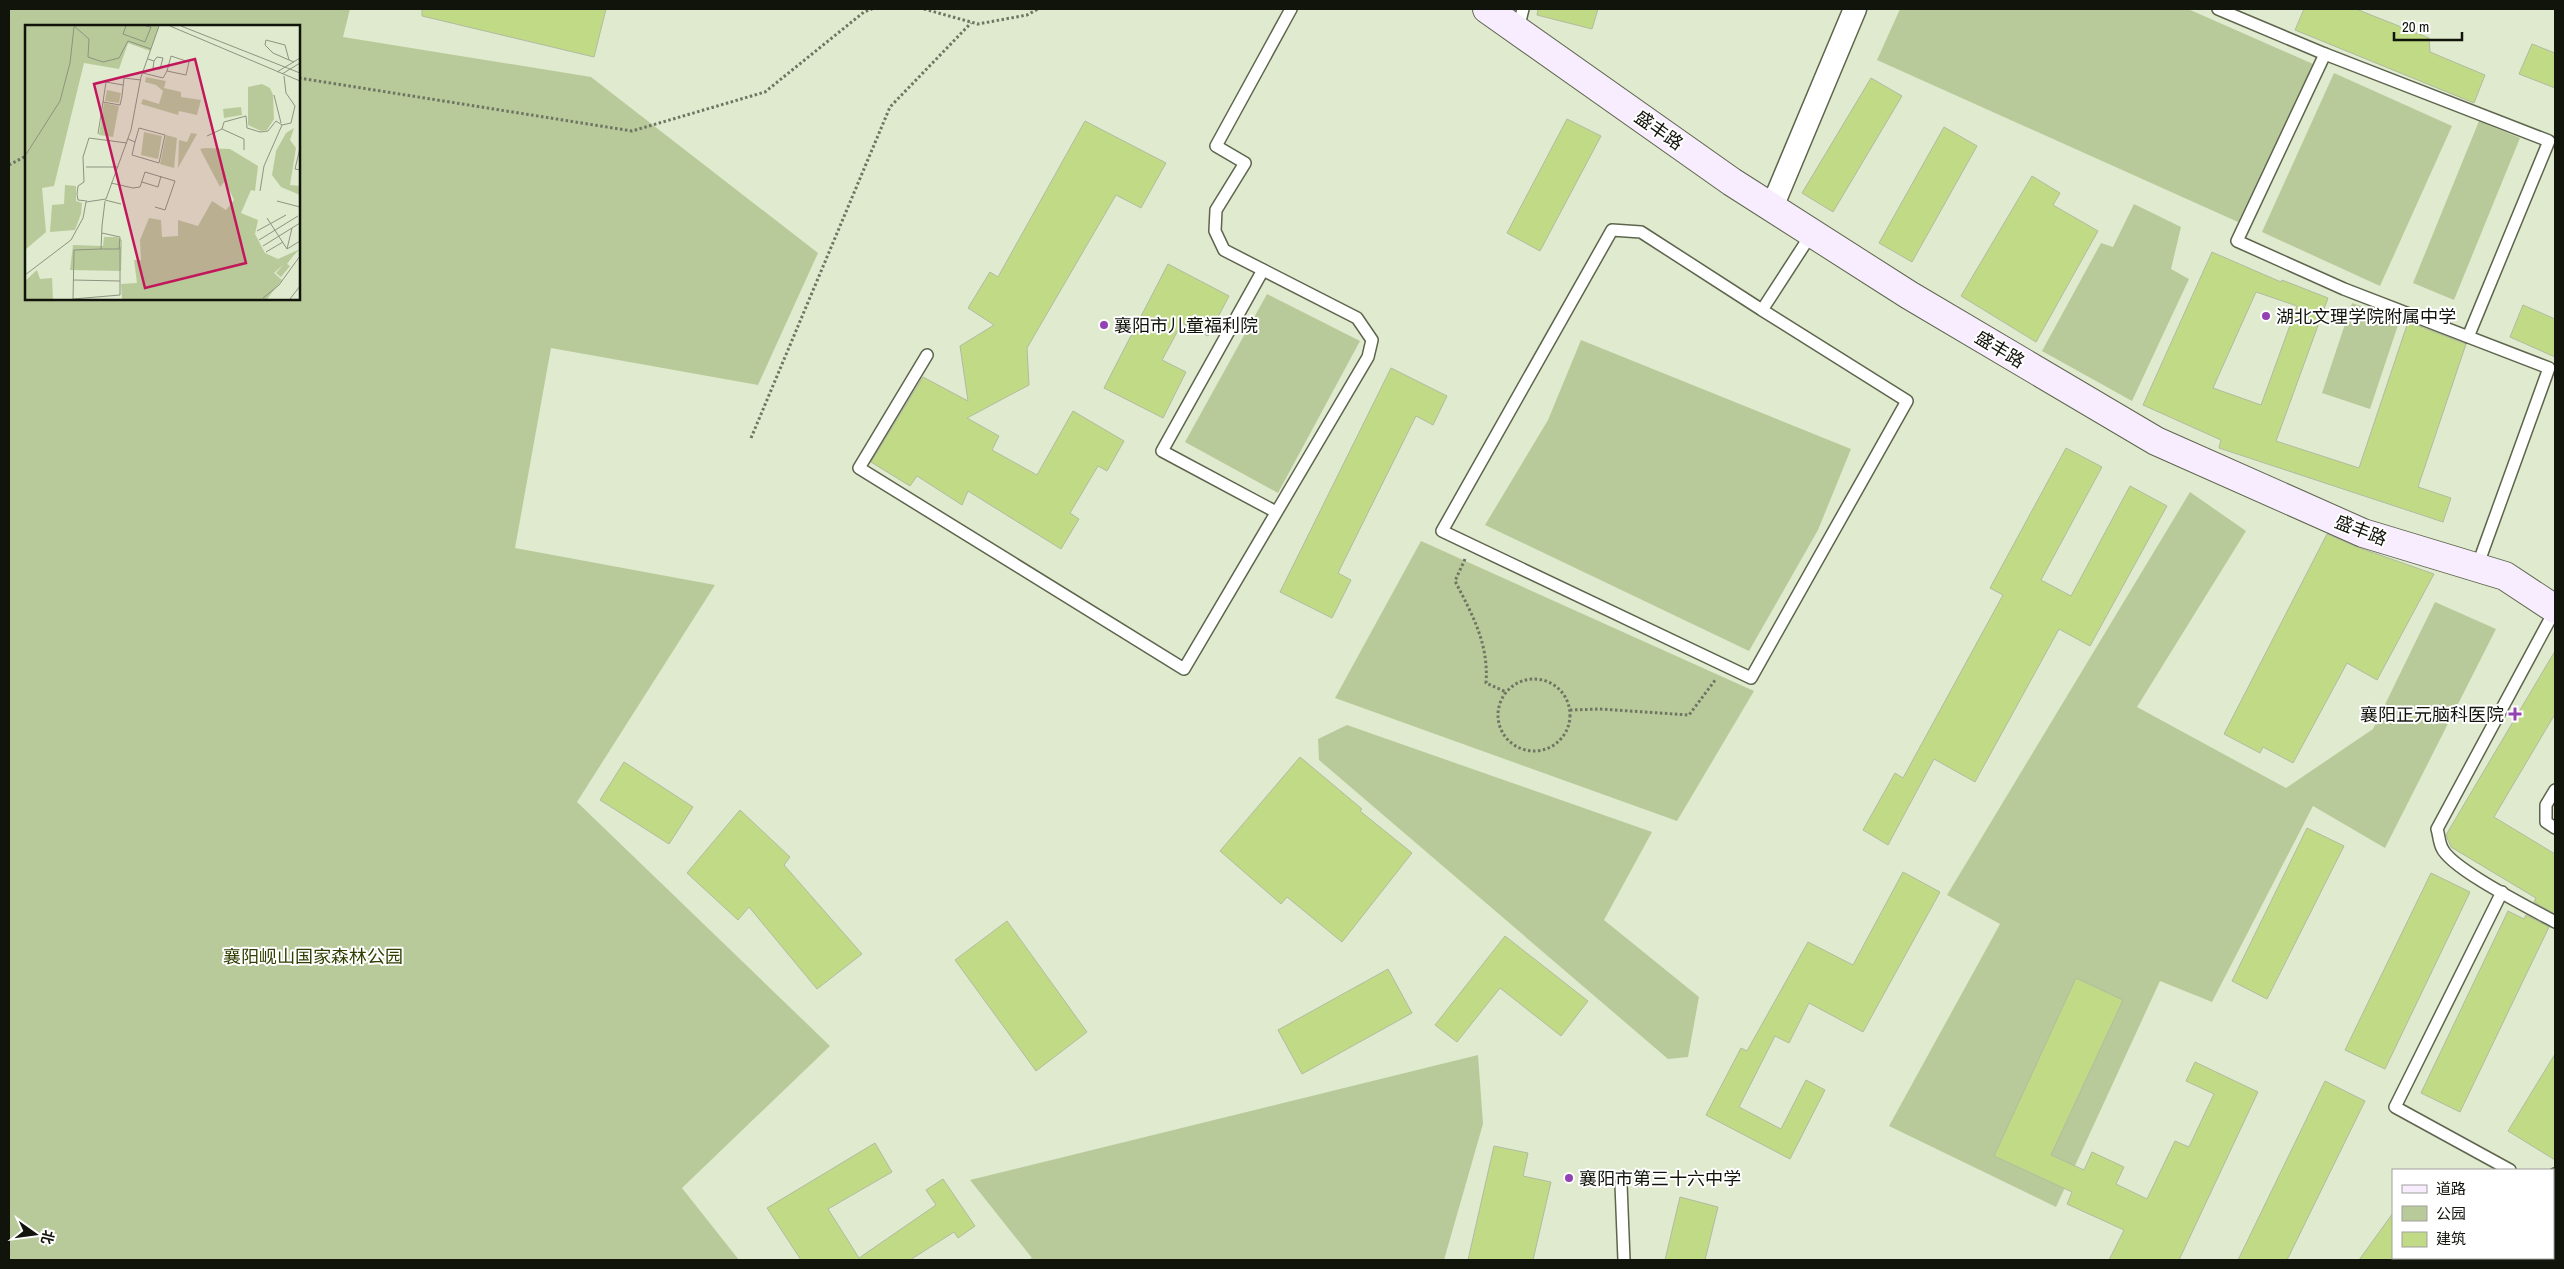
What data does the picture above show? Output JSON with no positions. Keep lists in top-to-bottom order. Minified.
{"streets":{"street":["盛丰路"]},"parks":["襄阳岘山国家森林公园"],"places":{"other":["湖北文理学院附属中学","襄阳市儿童福利院","襄阳市第三十六中学"],"health":["襄阳正元脑科医院"]},"legend":["道路","公园","建筑"],"scale_bar":"20 m","north":"right"}
